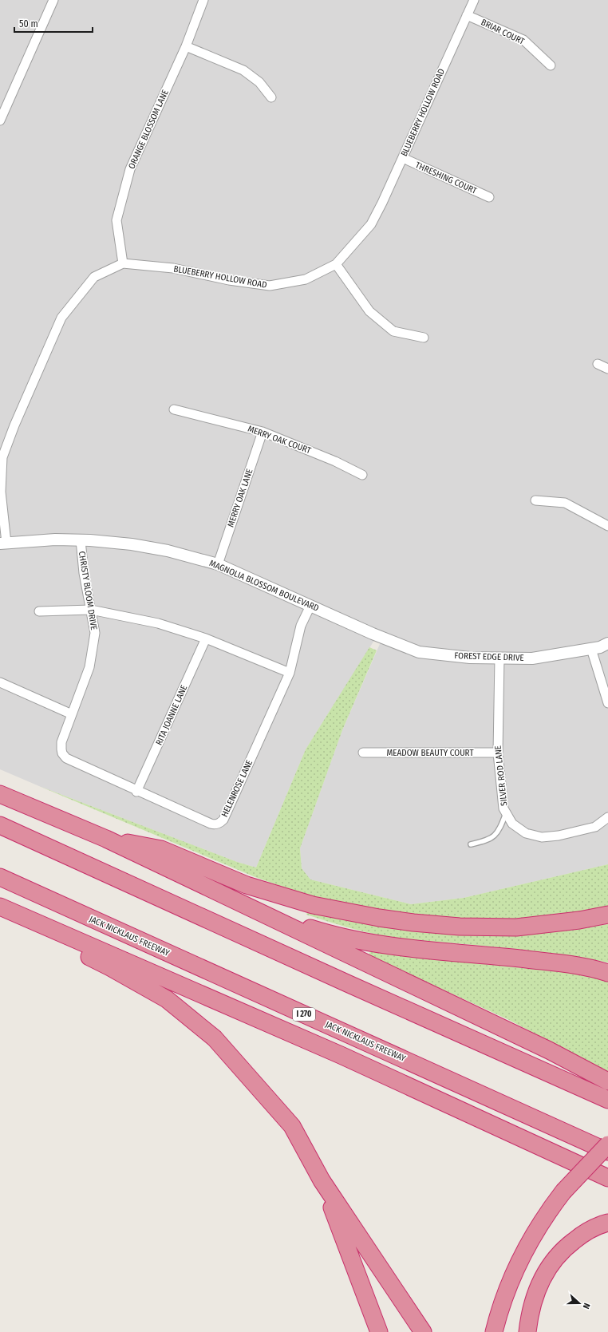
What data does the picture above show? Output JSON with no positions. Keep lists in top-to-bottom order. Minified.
{"streets":{"highway":["JACK NICKLAUS FREEWAY","I 270"],"street":["BRIAR COURT","BLUEBERRY HOLLOW ROAD","ORANGE BLOSSOM LANE","THRESHING COURT","MERRY OAK COURT","MERRY OAK LANE","MAGNOLIA BLOSSOM BOULEVARD","CHRISTY BLOOM DRIVE","FOREST EDGE DRIVE","RITA JOANNE LANE","MEADOW BEAUTY COURT","SILVER ROD LANE","HELENROSE LANE"]},"crossings":[["BRIAR COURT","BLUEBERRY HOLLOW ROAD"],["BLUEBERRY HOLLOW ROAD","ORANGE BLOSSOM LANE"],["BLUEBERRY HOLLOW ROAD","THRESHING COURT"],["MERRY OAK COURT","MERRY OAK LANE"],["MERRY OAK LANE","MAGNOLIA BLOSSOM BOULEVARD"],["MAGNOLIA BLOSSOM BOULEVARD","CHRISTY BLOOM DRIVE"],["MAGNOLIA BLOSSOM BOULEVARD","FOREST EDGE DRIVE"],["MAGNOLIA BLOSSOM BOULEVARD","HELENROSE LANE"],["CHRISTY BLOOM DRIVE","HELENROSE LANE"],["FOREST EDGE DRIVE","SILVER ROD LANE"],["RITA JOANNE LANE","HELENROSE LANE"],["MEADOW BEAUTY COURT","SILVER ROD LANE"]],"scale_bar":"50 m","north":"right"}
